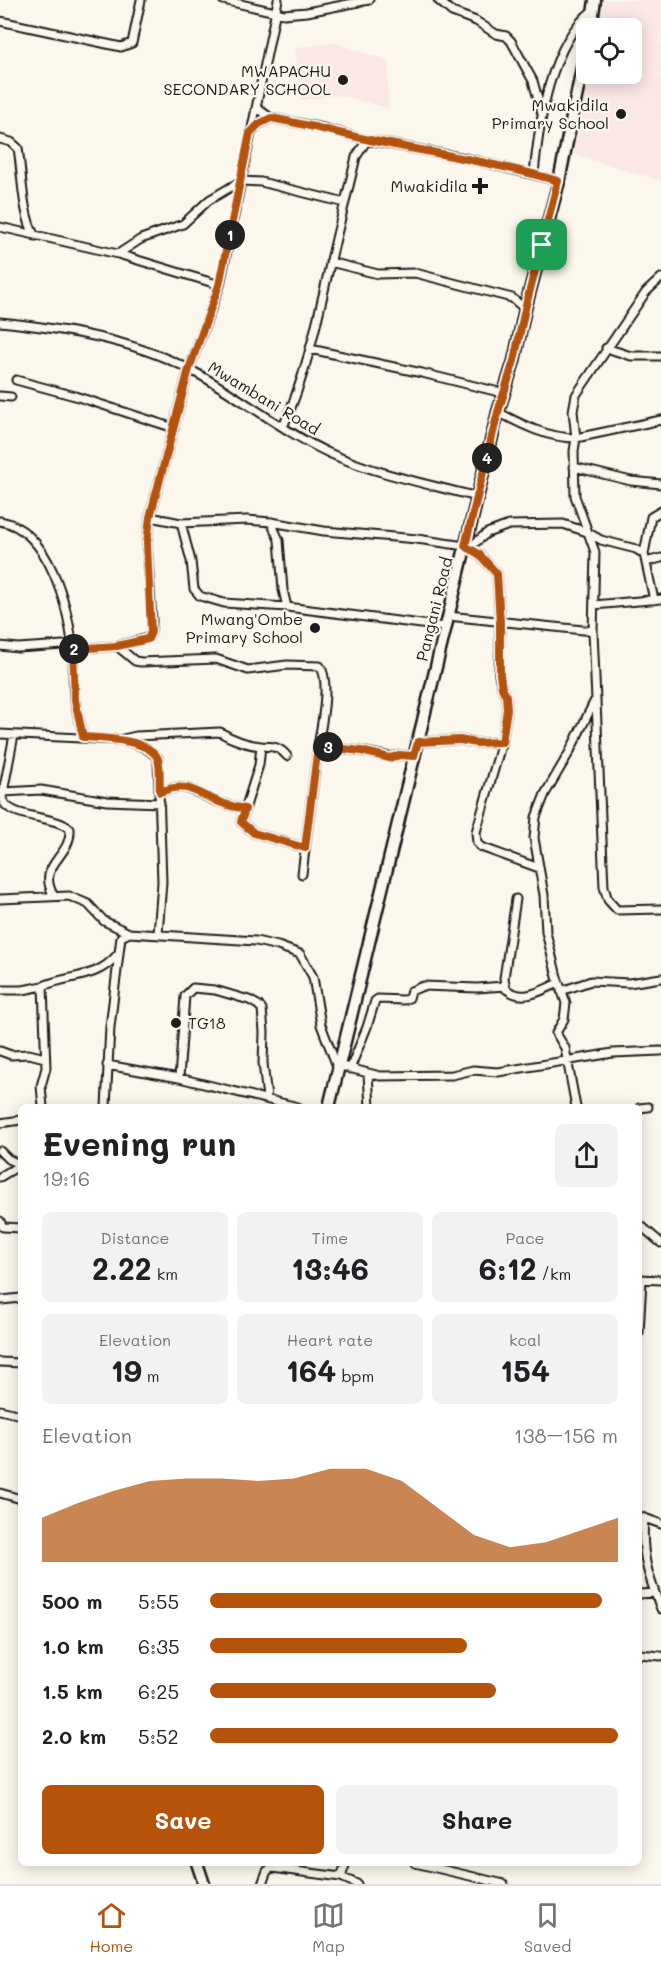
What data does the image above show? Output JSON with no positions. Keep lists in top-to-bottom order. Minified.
{"streets":{"main road":["Pangani Road"],"street":["Mwambani Road"]},"crossings":[["Mwambani Road","Pangani Road"]],"places":{"other":["MWAPACHU SECONDARY SCHOOL","Mwakidila Primary School","Mwang'Ombe Primary School","TG18"],"health":["Mwakidila"]},"page":{"pins":["1","4","2","3"],"heading":["Evening run","19:16"],"stats":[["Distance","2.22 km"],["Time","13:46"],["Pace","6:12 /km"],["Elevation","19 m"],["Heart rate","164 bpm"],["kcal","154"]],"chart":["Elevation","138–156 m"],"list":[{"name":"500 m","note":"5:55"},{"name":"1.0 km","note":"6:35"},{"name":"1.5 km","note":"6:25"},{"name":"2.0 km","note":"5:52"}],"buttons":["Save","Share"],"tabs":["Home","Map","Saved"]}}
